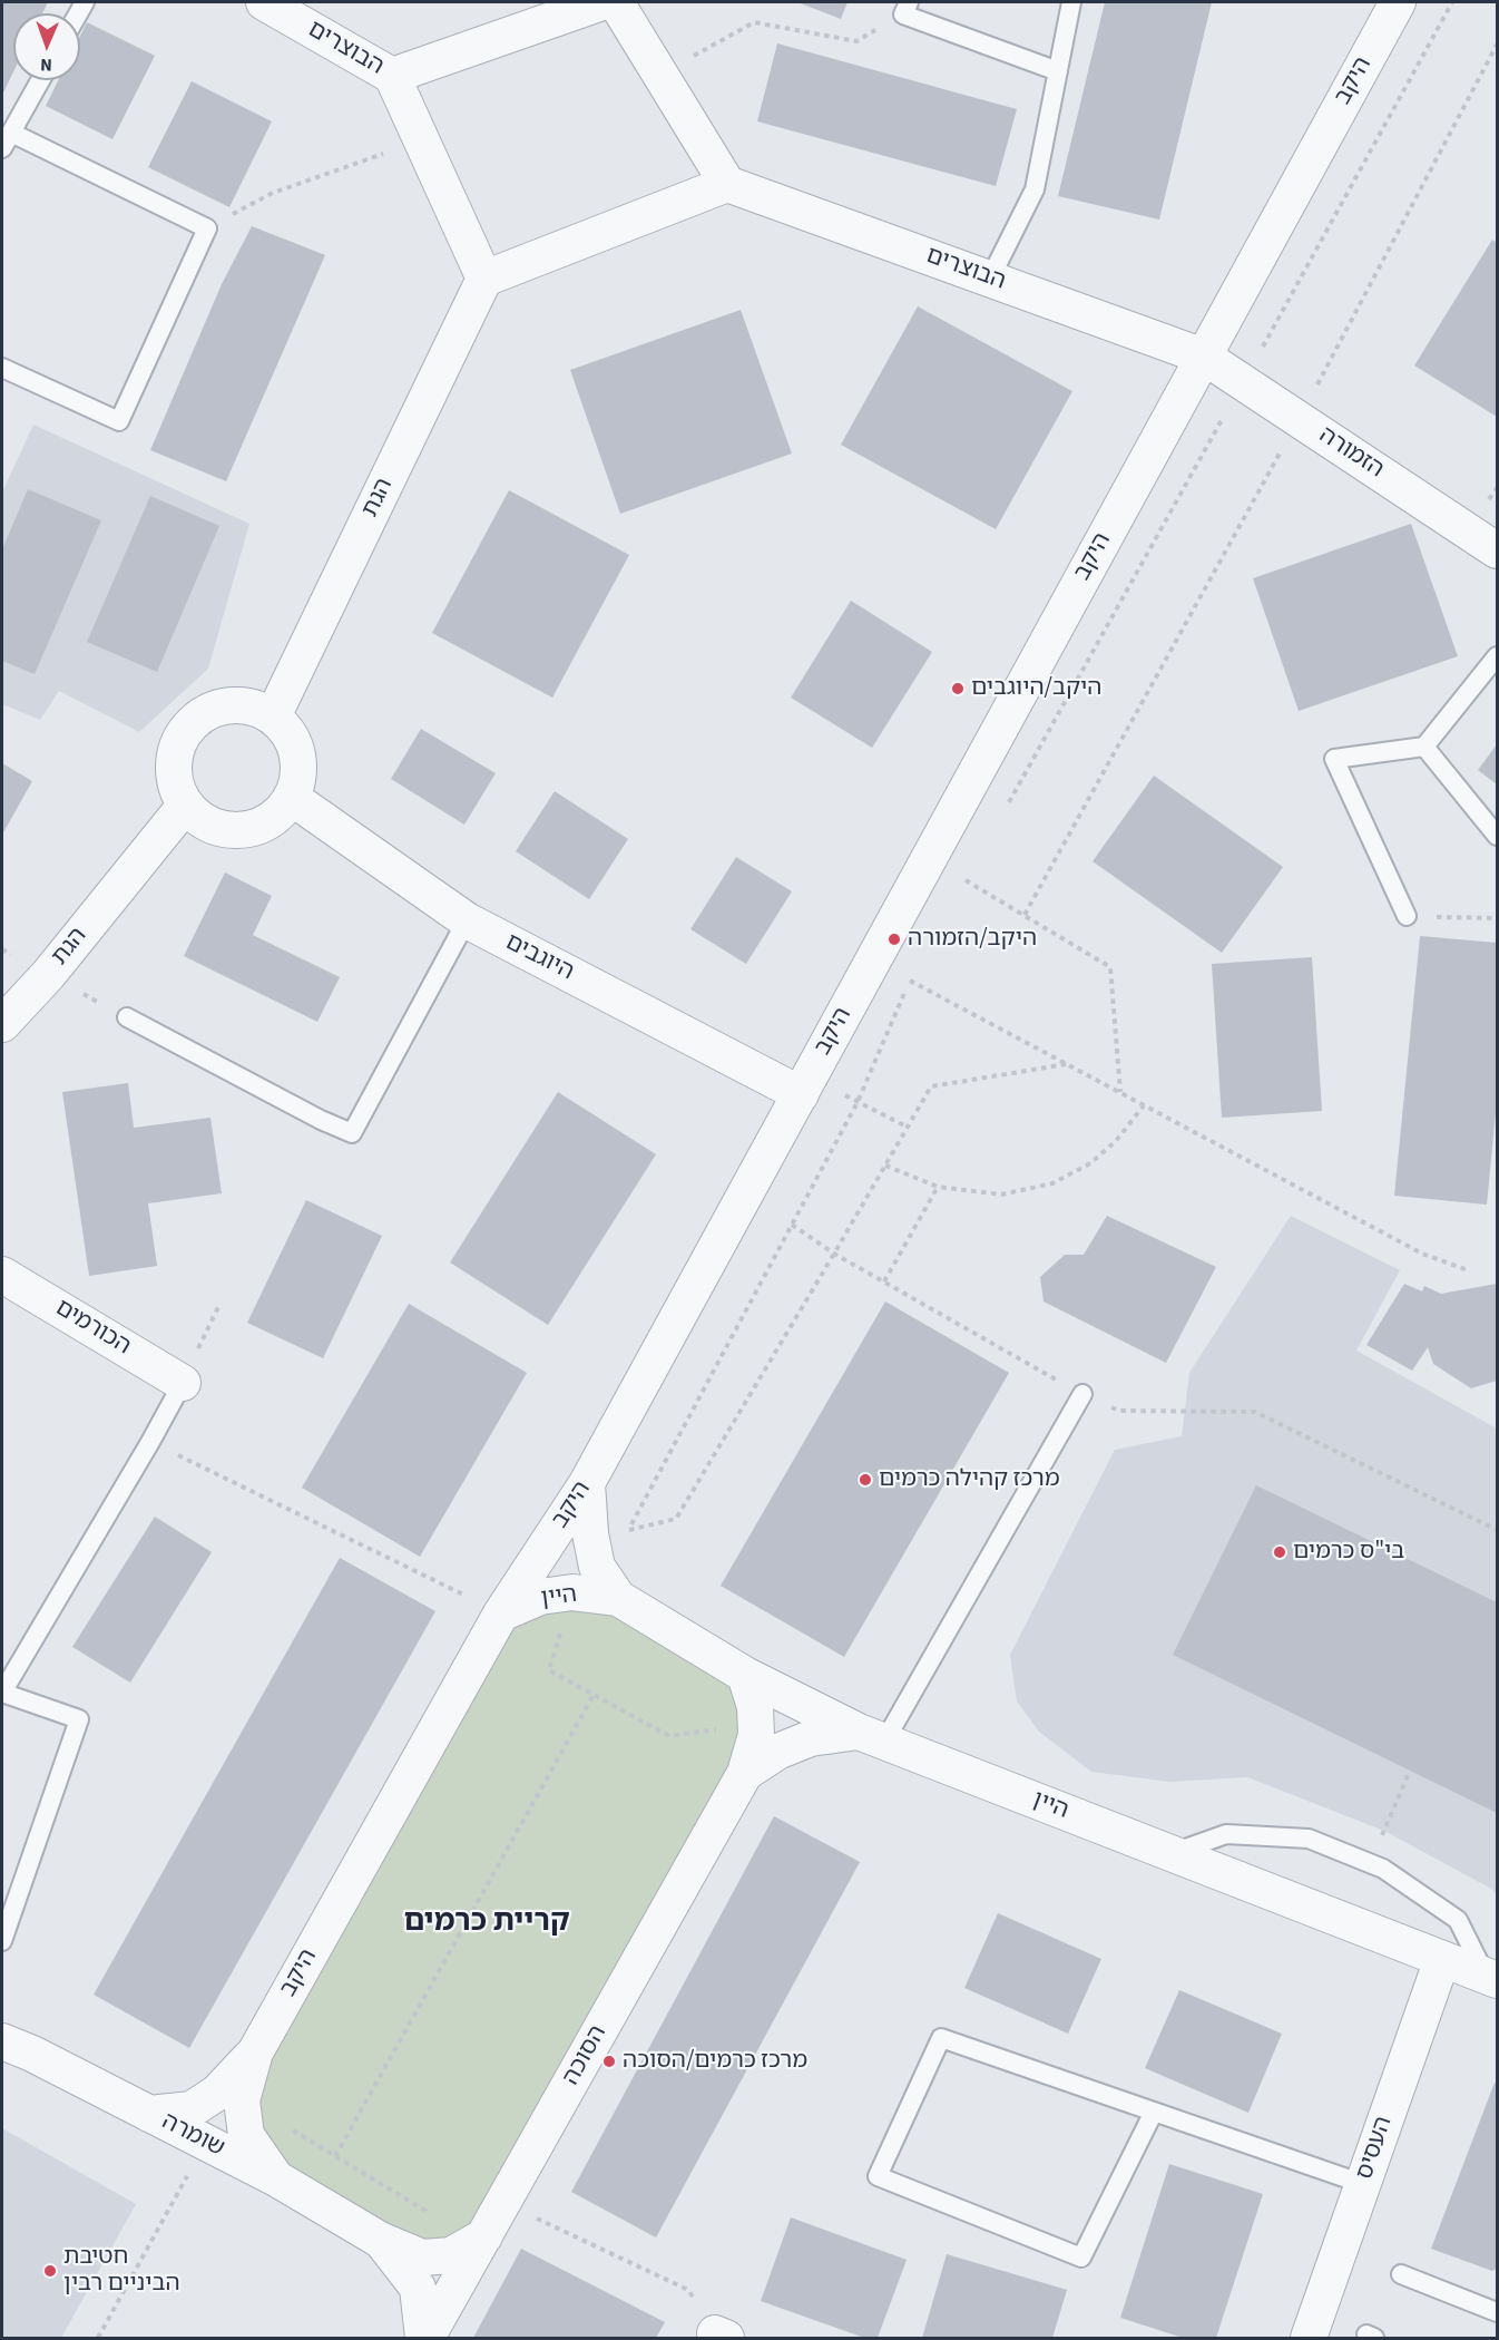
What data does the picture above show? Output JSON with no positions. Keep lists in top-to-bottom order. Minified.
{"streets":{"street":["הבוצרים","היקב","הזמורה","הגת","היוגבים","הכורמים","היין","הסוכה","שומרה","העסיס"]},"crossings":[["הבוצרים","היקב"],["הבוצרים","הזמורה"],["היקב","הזמורה"],["היקב","היוגבים"],["היקב","היין"],["היקב","שומרה"],["הגת","היוגבים"],["היין","הסוכה"],["היין","העסיס"],["הסוכה","שומרה"]],"districts":["קריית כרמים"],"places":["היקב/היוגבים","היקב/הזמורה","מרכז קהילה כרמים","בי\"ס כרמים","מרכז כרמים/הסוכה","חטיבת הביניים רבין"],"north":"bottom"}
